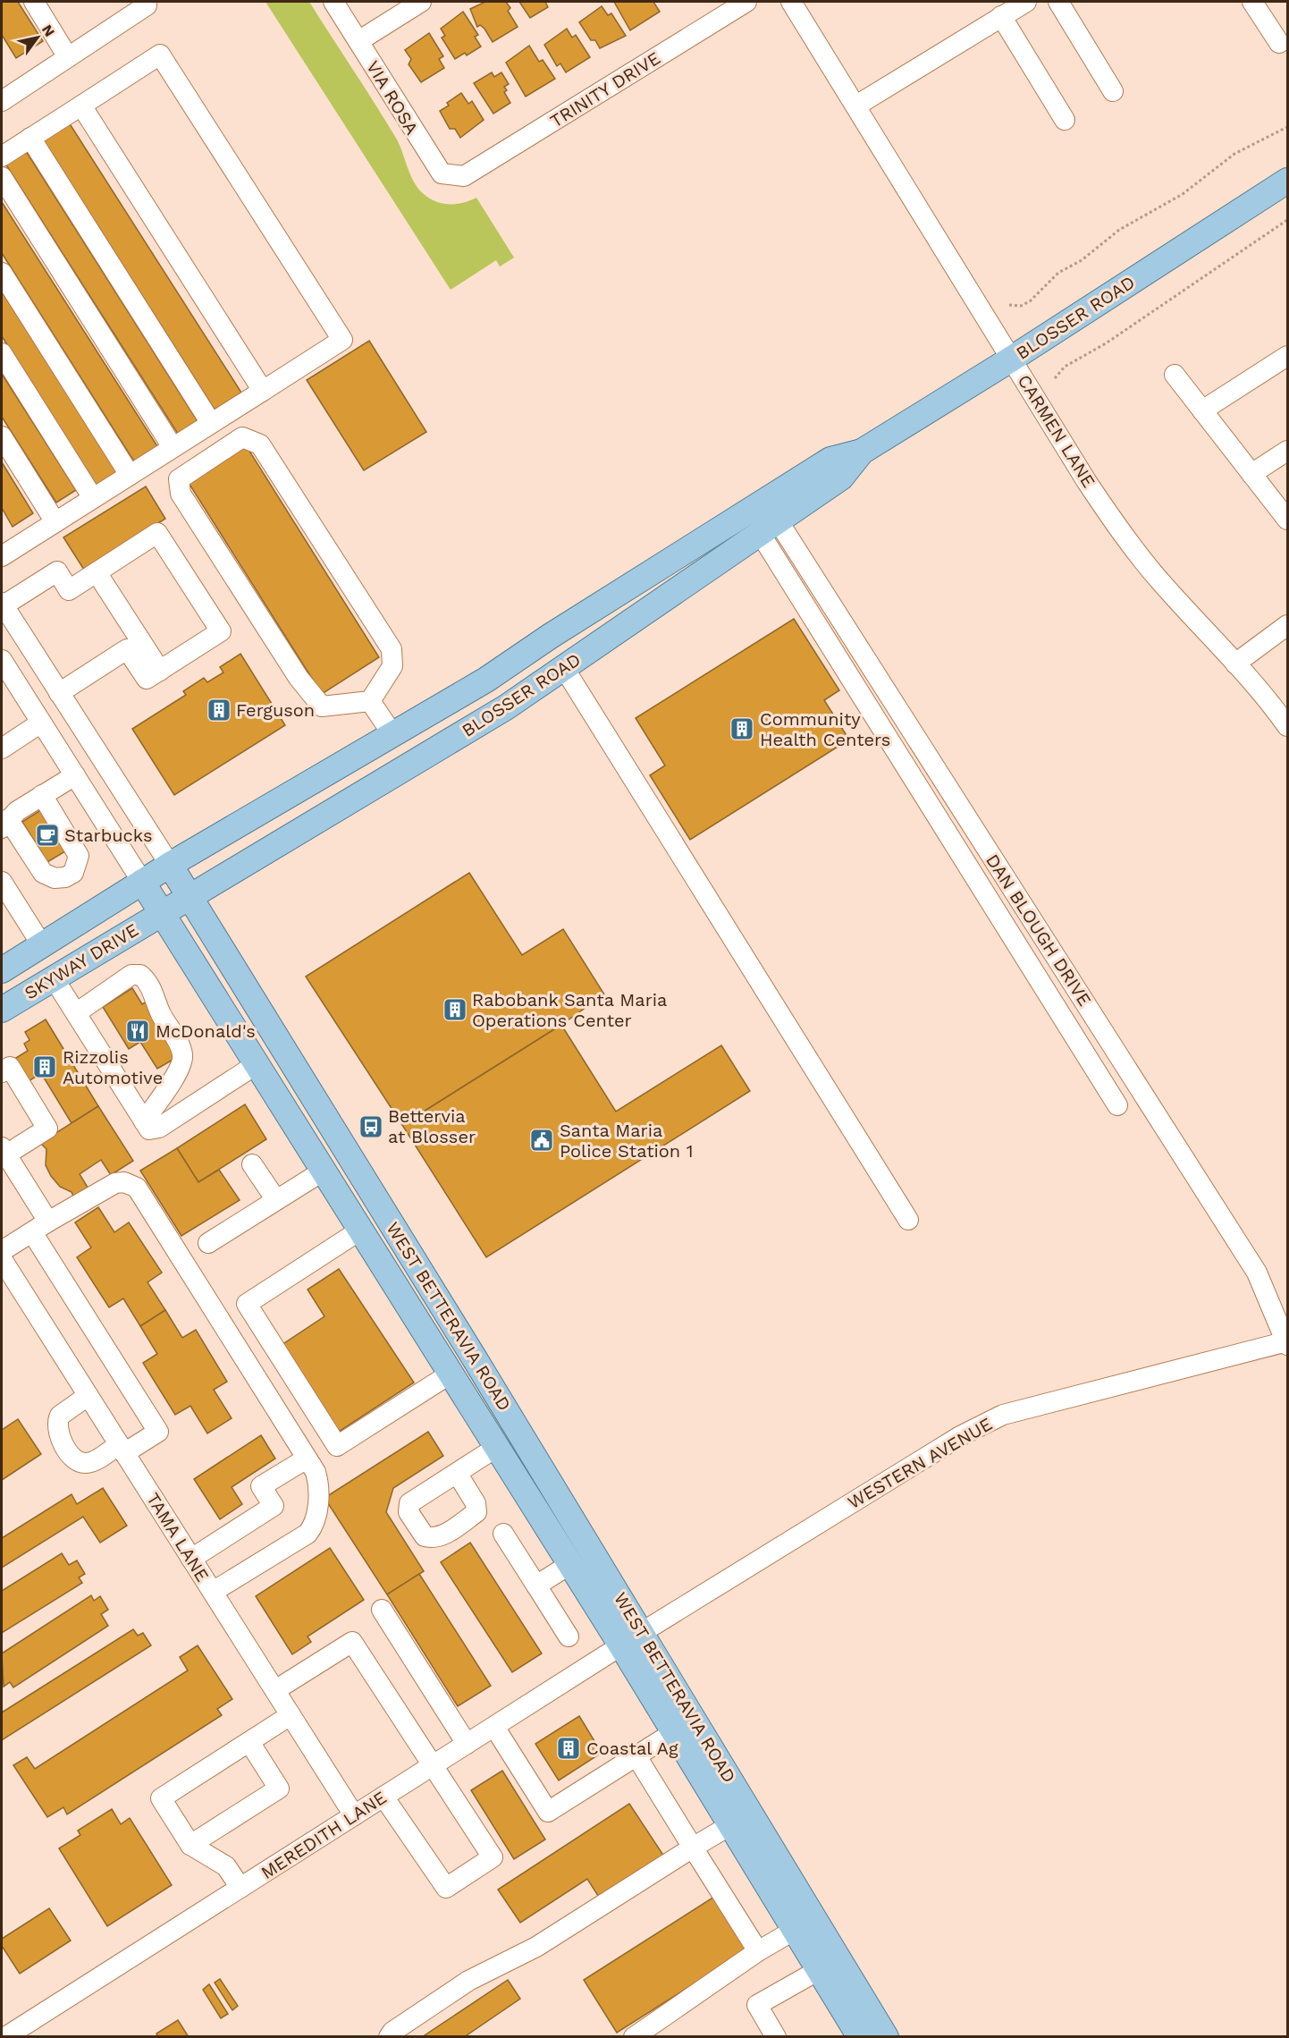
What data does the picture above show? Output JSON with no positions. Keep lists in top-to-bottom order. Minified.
{"streets":{"main road":["BLOSSER ROAD","SKYWAY DRIVE","WEST BETTERAVIA ROAD"],"street":["TRINITY DRIVE","VIA ROSA","CARMEN LANE","DAN BLOUGH DRIVE","WESTERN AVENUE","TAMA LANE","MEREDITH LANE"]},"crossings":[["TRINITY DRIVE","VIA ROSA"],["BLOSSER ROAD","CARMEN LANE"],["BLOSSER ROAD","DAN BLOUGH DRIVE"],["BLOSSER ROAD","SKYWAY DRIVE"],["BLOSSER ROAD","WEST BETTERAVIA ROAD"],["DAN BLOUGH DRIVE","WESTERN AVENUE"],["SKYWAY DRIVE","WEST BETTERAVIA ROAD"],["WEST BETTERAVIA ROAD","WESTERN AVENUE"],["WEST BETTERAVIA ROAD","MEREDITH LANE"],["WESTERN AVENUE","MEREDITH LANE"],["TAMA LANE","MEREDITH LANE"]],"places":{"building":["Ferguson","Community Health Centers","Rabobank Santa Maria Operations Center","Rizzolis Automotive","Coastal Ag"],"cafe":["Starbucks"],"restaurant":["McDonald's"],"bus stop":["Bettervia at Blosser"],"public building":["Santa Maria Police Station 1"]},"north":"top right"}
